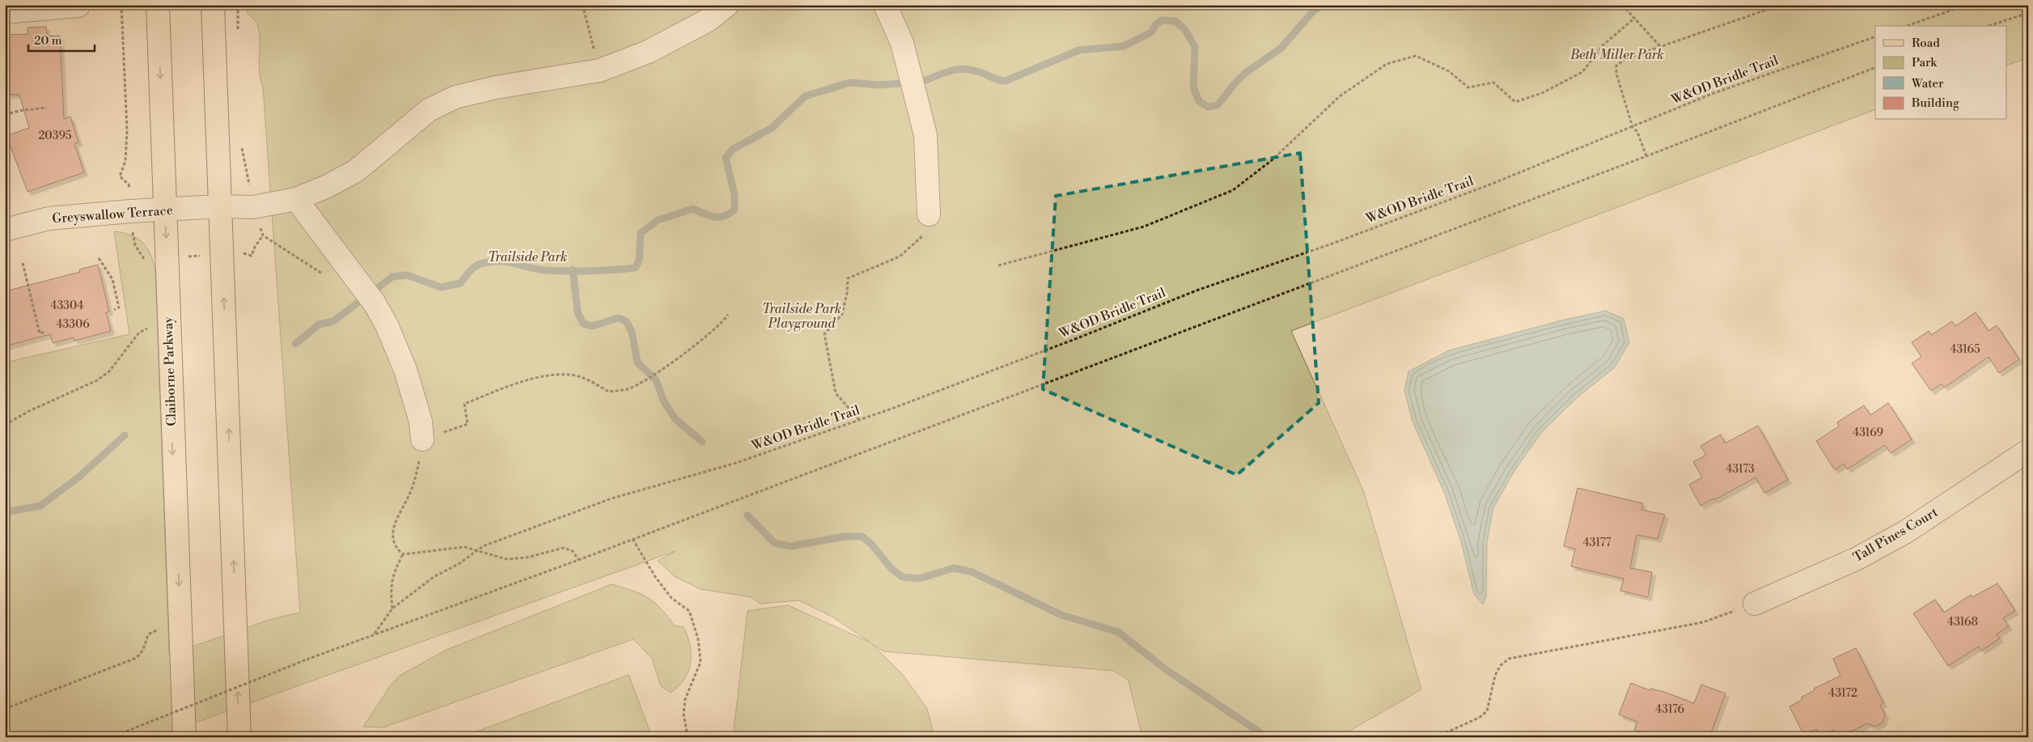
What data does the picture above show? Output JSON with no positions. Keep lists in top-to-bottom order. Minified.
{"streets":{"main road":["Claiborne Parkway"],"street":["Greyswallow Terrace","Tall Pines Court"],"path":["W&OD Bridle Trail"]},"crossings":[["Greyswallow Terrace","Claiborne Parkway"]],"parks":["Beth Miller Park","Trailside Park","Trailside Park Playground"],"house_numbers":["20395","43304","43306","43165","43169","43173","43177","43168","43172","43176"],"legend":["Road","Park","Water","Building"],"scale_bar":"20 m"}
